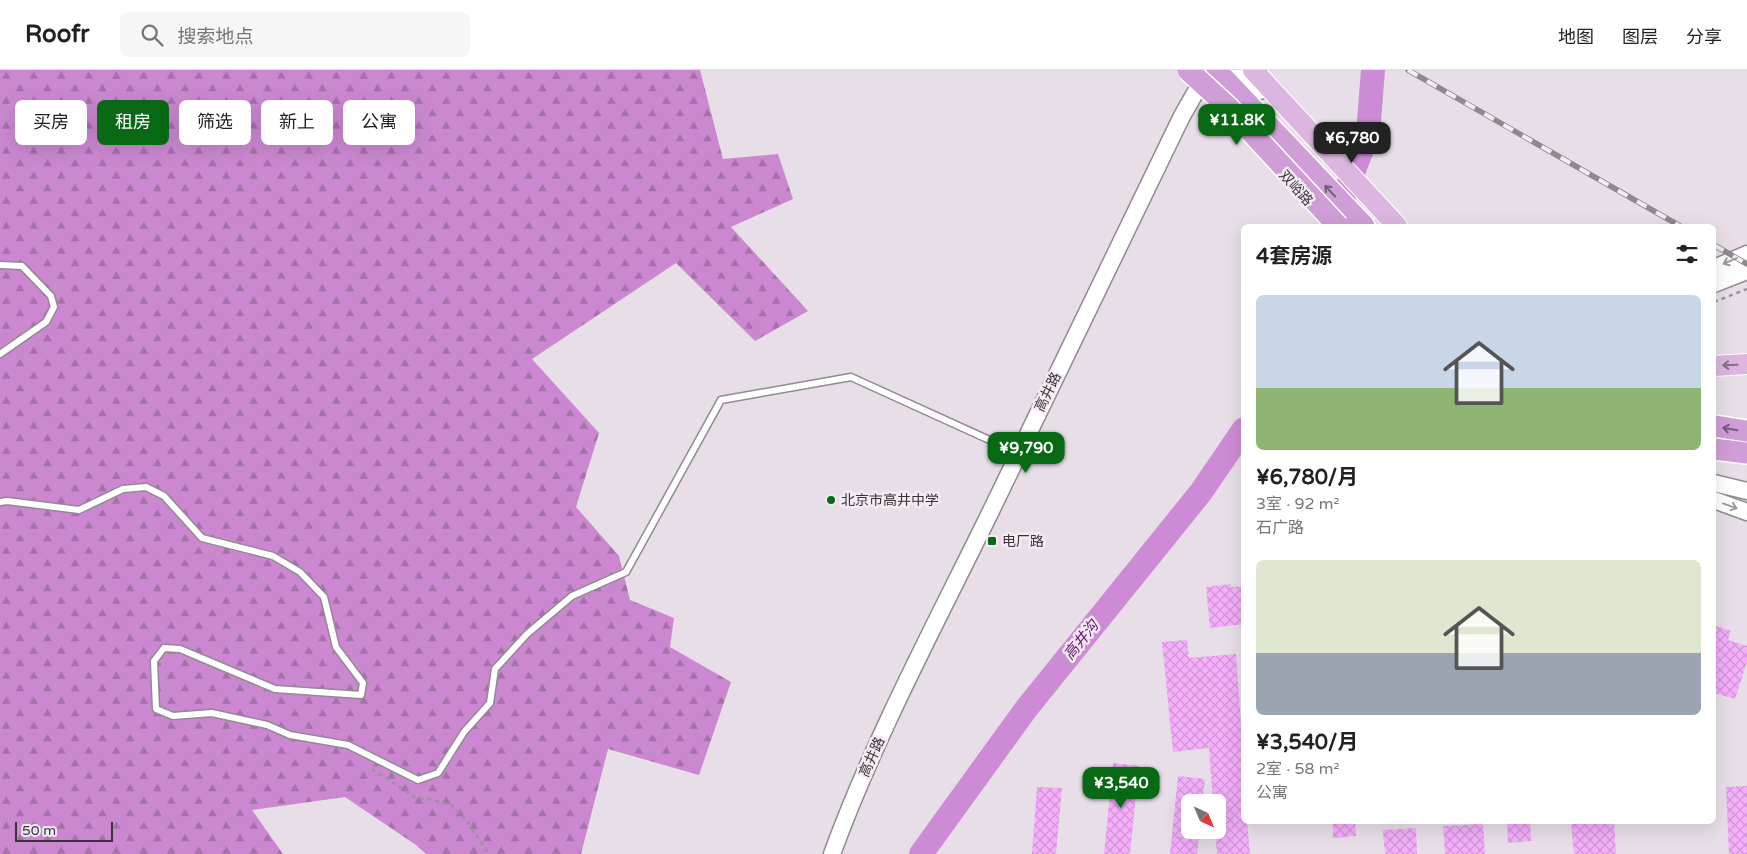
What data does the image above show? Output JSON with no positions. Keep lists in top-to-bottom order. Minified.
{"streets":{"street":["双峪路","高井路"]},"crossings":[["双峪路","高井路"]],"water":["高井沟"],"places":{"other":["北京市高井中学"],"transit":["电厂路"]},"scale_bar":"50 m","north":"bottom right","page":{"header":"Roofr","search":"搜索地点","nav":["地图","图层","分享"],"chip":["买房","租房","筛选","新上","公寓"],"price":["¥11.8K","¥6,780","¥9,790","¥3,540"],"heading":"4套房源","list":[{"name":"¥6,780/月","note":"3室 · 92 m² · 石广路"},{"name":"¥3,540/月","note":"2室 · 58 m² · 公寓"}],"scale":"50 m"}}
